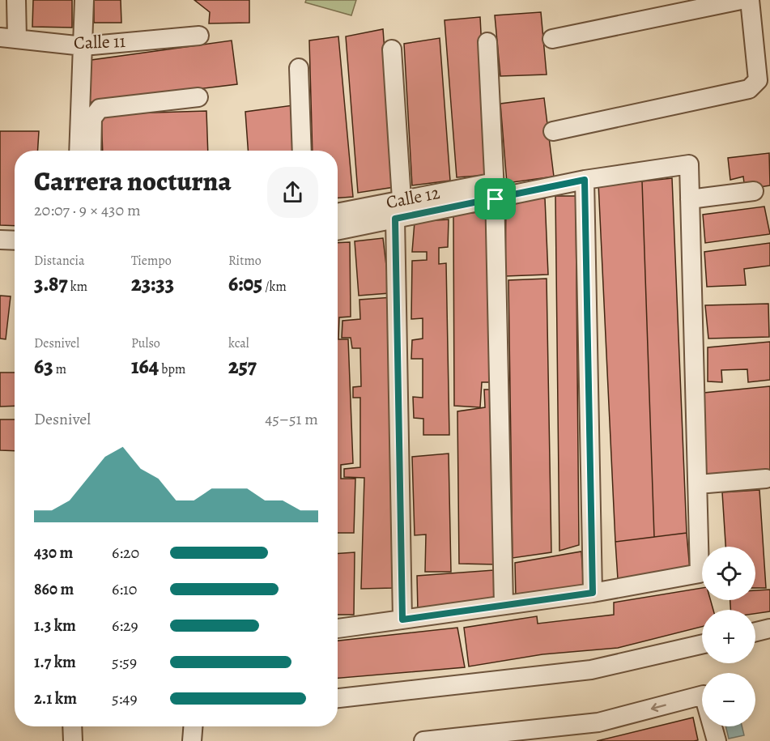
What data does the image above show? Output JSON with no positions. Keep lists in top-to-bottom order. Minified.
{"streets":{"street":["Calle 11","Calle 12"]},"page":{"heading":["Carrera nocturna","20:07 · 9 × 430 m"],"stats":[["Distancia","3.87 km"],["Tiempo","23:33"],["Ritmo","6:05 /km"],["Desnivel","63 m"],["Pulso","164 bpm"],["kcal","257"]],"chart":["Desnivel","45–51 m"],"list":[{"name":"430 m","note":"6:20"},{"name":"860 m","note":"6:10"},{"name":"1.3 km","note":"6:29"},{"name":"1.7 km","note":"5:59"},{"name":"2.1 km","note":"5:49"}],"map_buttons":["+","−"]}}
